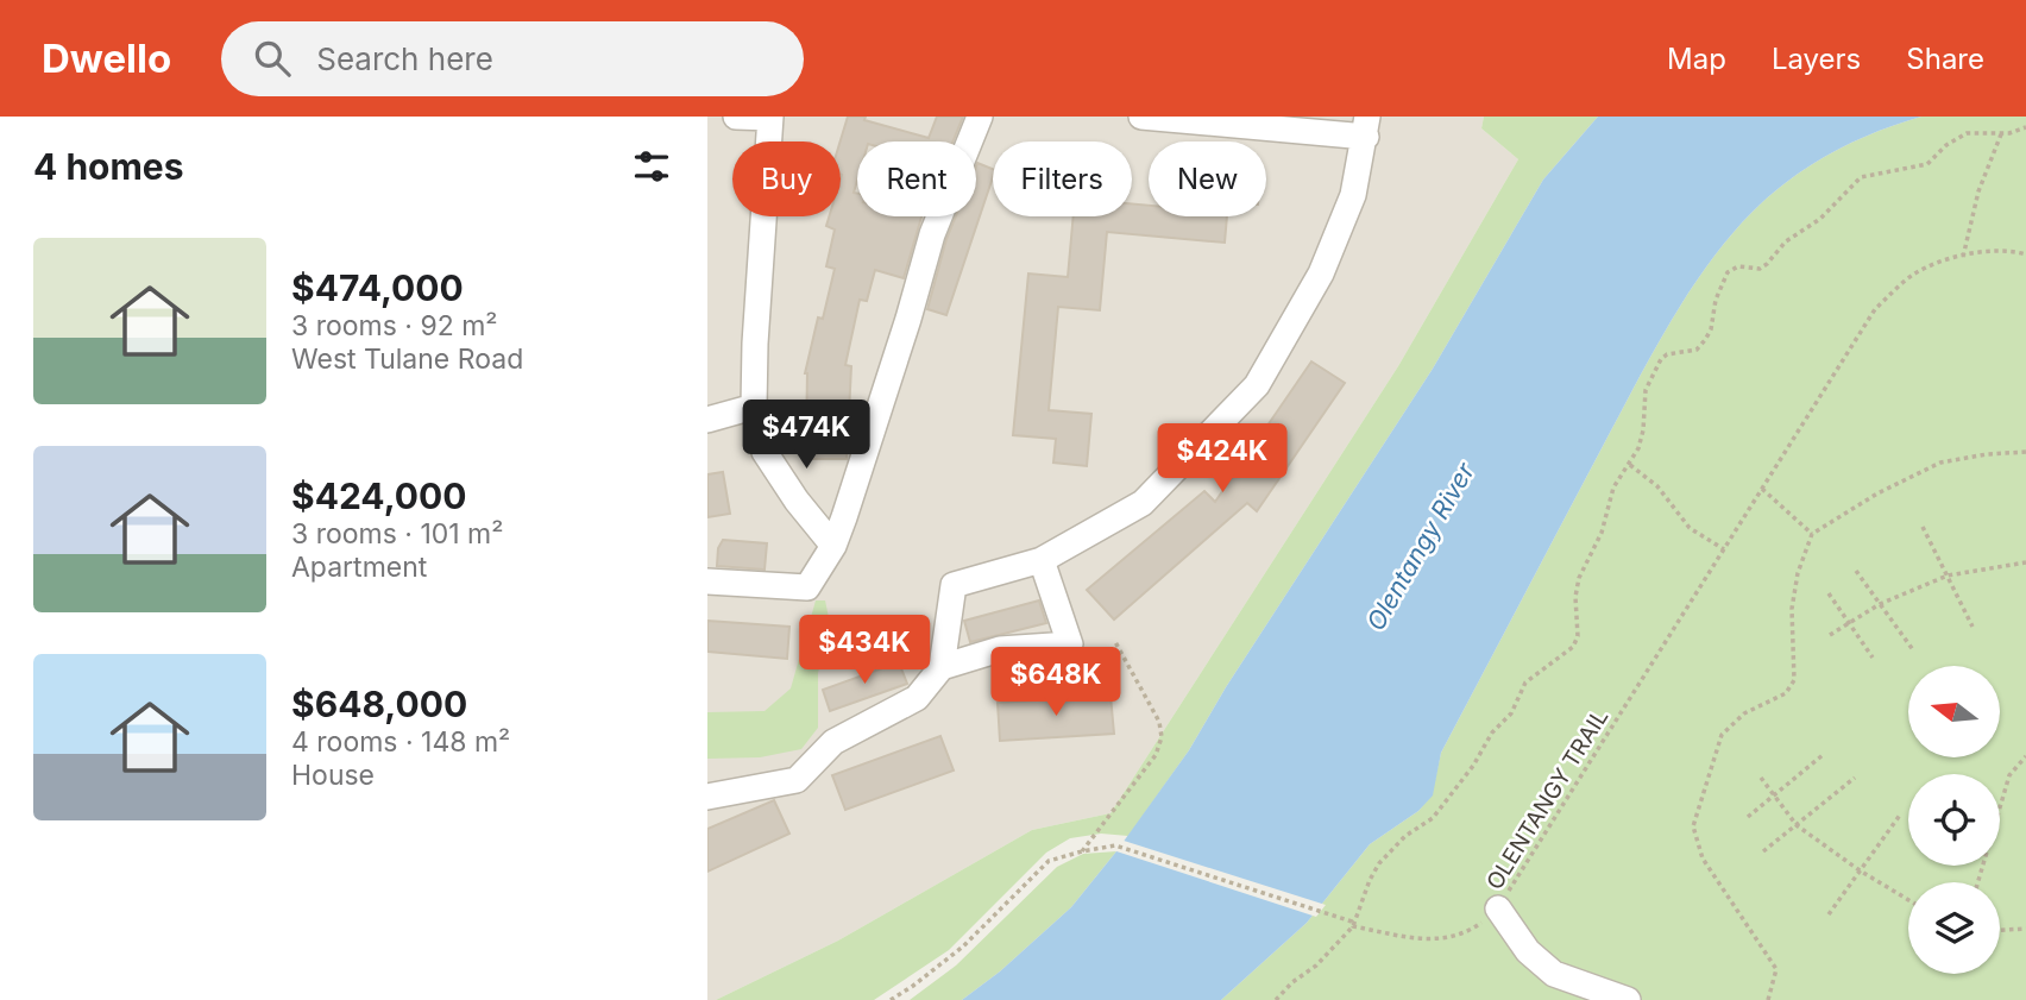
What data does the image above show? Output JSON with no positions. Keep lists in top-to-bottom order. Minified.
{"streets":{"path":["OLENTANGY TRAIL"]},"water":["Olentangy River"],"north":"left","page":{"header":"Dwello","search":"Search here","nav":["Map","Layers","Share"],"heading":"4 homes","chip":["Buy","Rent","Filters","New"],"list":[{"name":"$474,000","note":"3 rooms · 92 m² · West Tulane Road"},{"name":"$424,000","note":"3 rooms · 101 m² · Apartment"},{"name":"$648,000","note":"4 rooms · 148 m² · House"}],"price":["$474K","$424K","$434K","$648K"]}}
